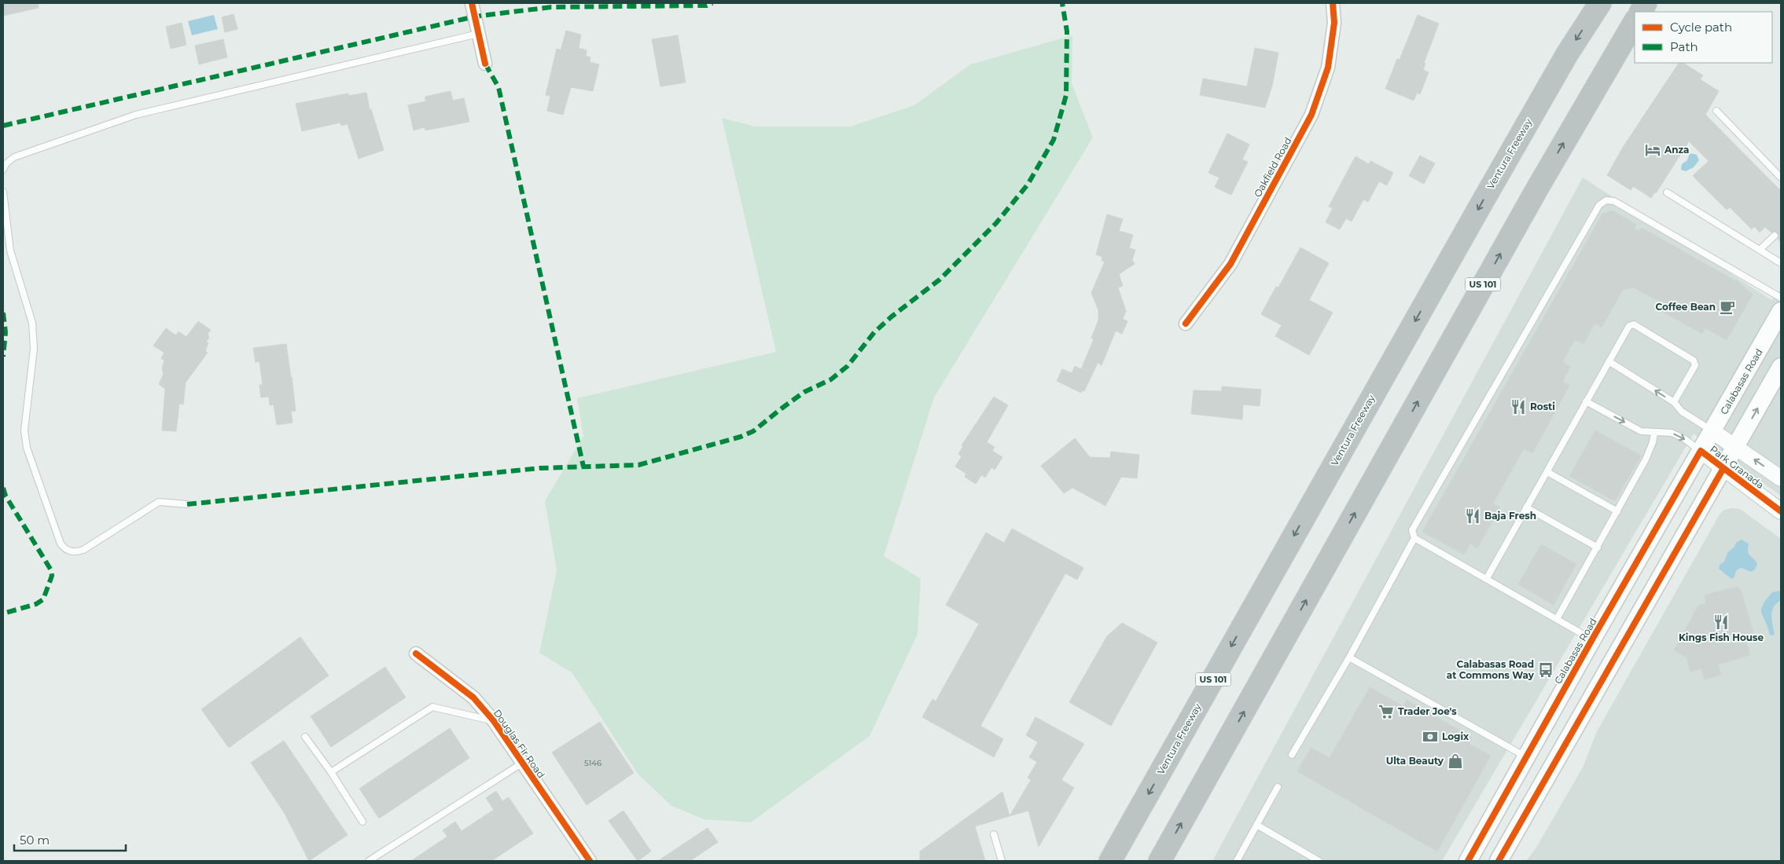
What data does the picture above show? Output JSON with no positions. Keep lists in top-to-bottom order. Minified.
{"streets":{"highway":["Ventura Freeway","US 101"],"main road":["Calabasas Road"],"street":["Oakfield Road","Park Granada","Douglas Fir Road"]},"crossings":[["Calabasas Road","Park Granada"]],"places":{"hotel":["Anza"],"cafe":["Coffee Bean"],"restaurant":["Rosti","Baja Fresh","Kings Fish House"],"bus stop":["Calabasas Road at Commons Way"],"supermarket":["Trader Joe's"],"bank":["Logix"],"shop":["Ulta Beauty"]},"house_numbers":["5146"],"legend":["Cycle path","Path"],"scale_bar":"50 m"}
